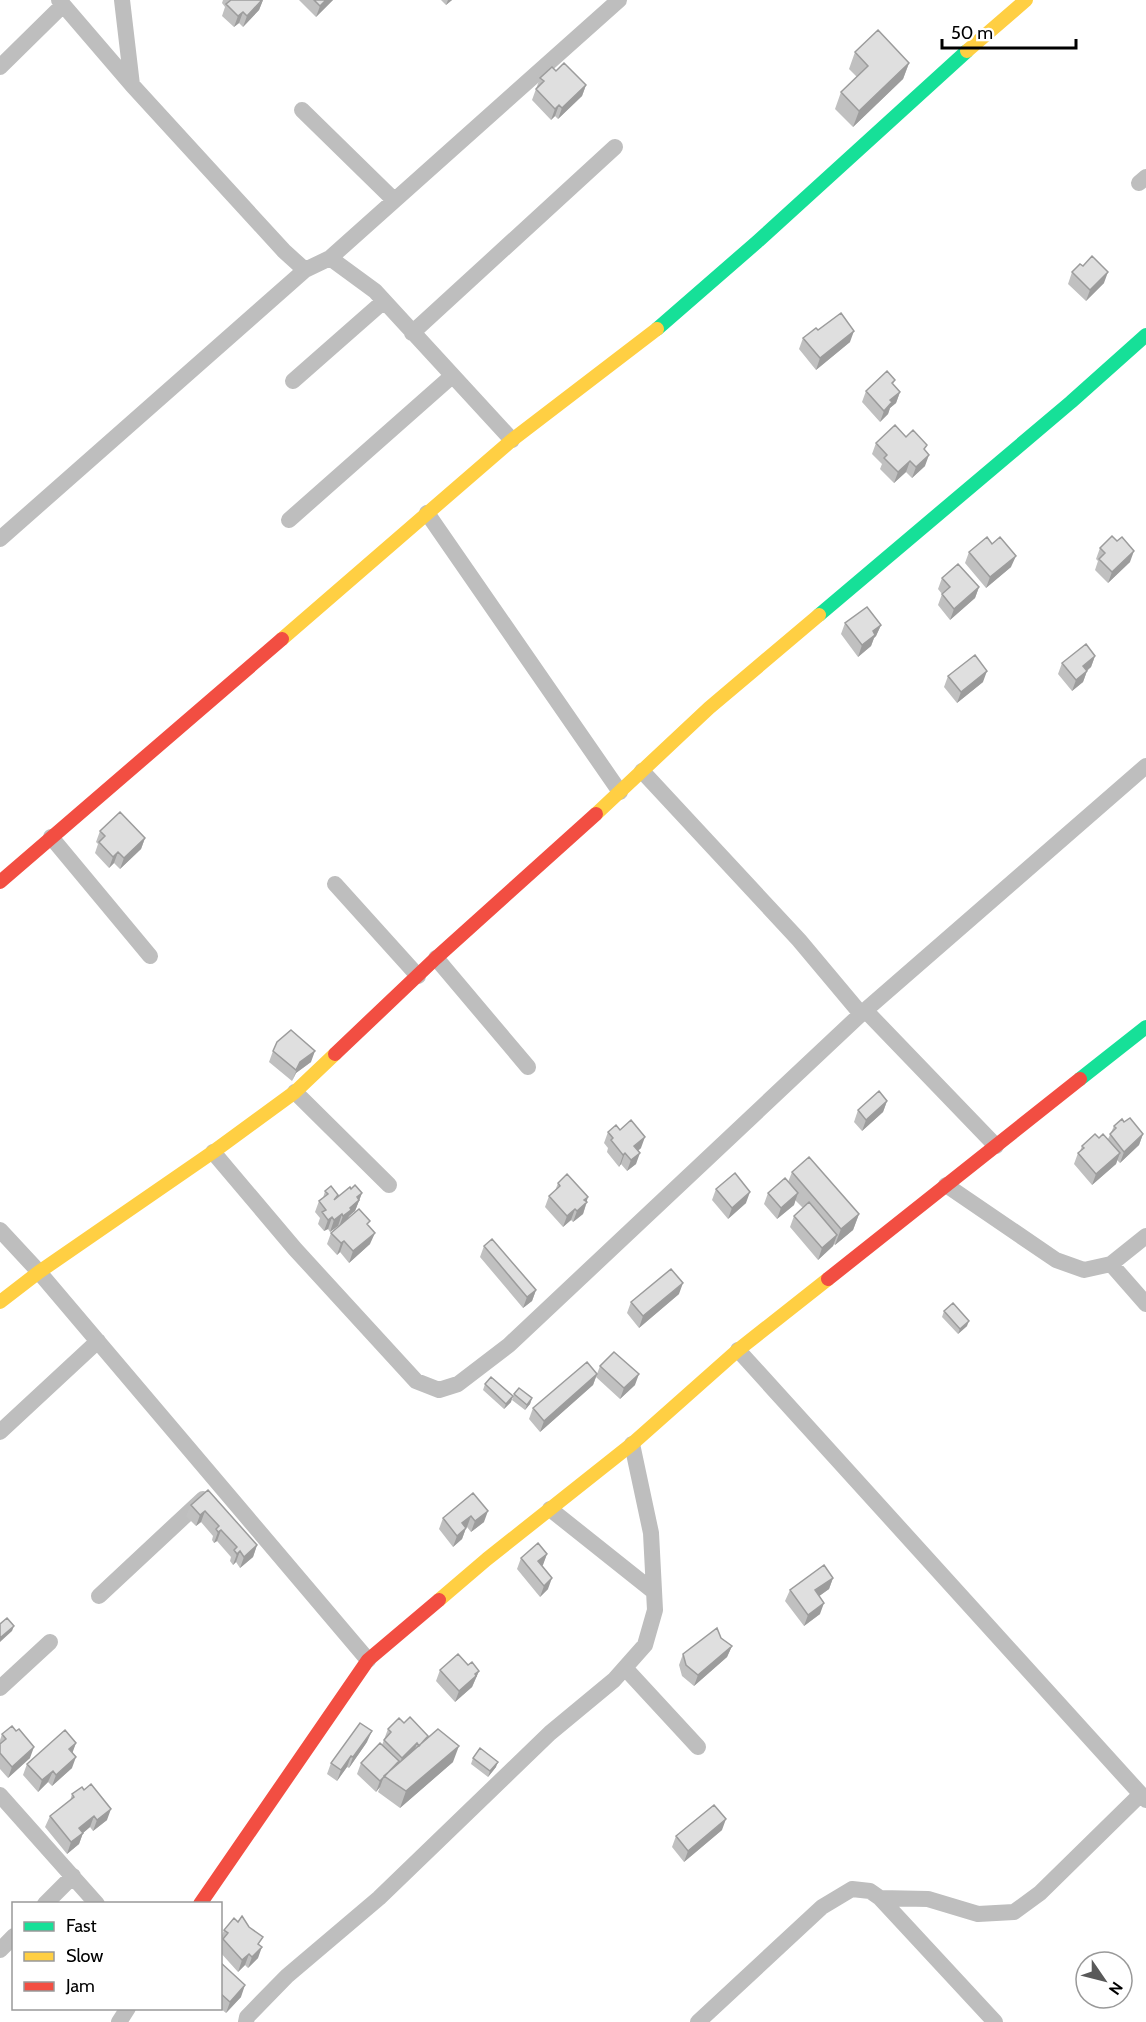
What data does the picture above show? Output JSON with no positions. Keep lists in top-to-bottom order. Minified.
{"legend":["Fast","Slow","Jam"],"scale_bar":"50 m","north":"bottom right"}
